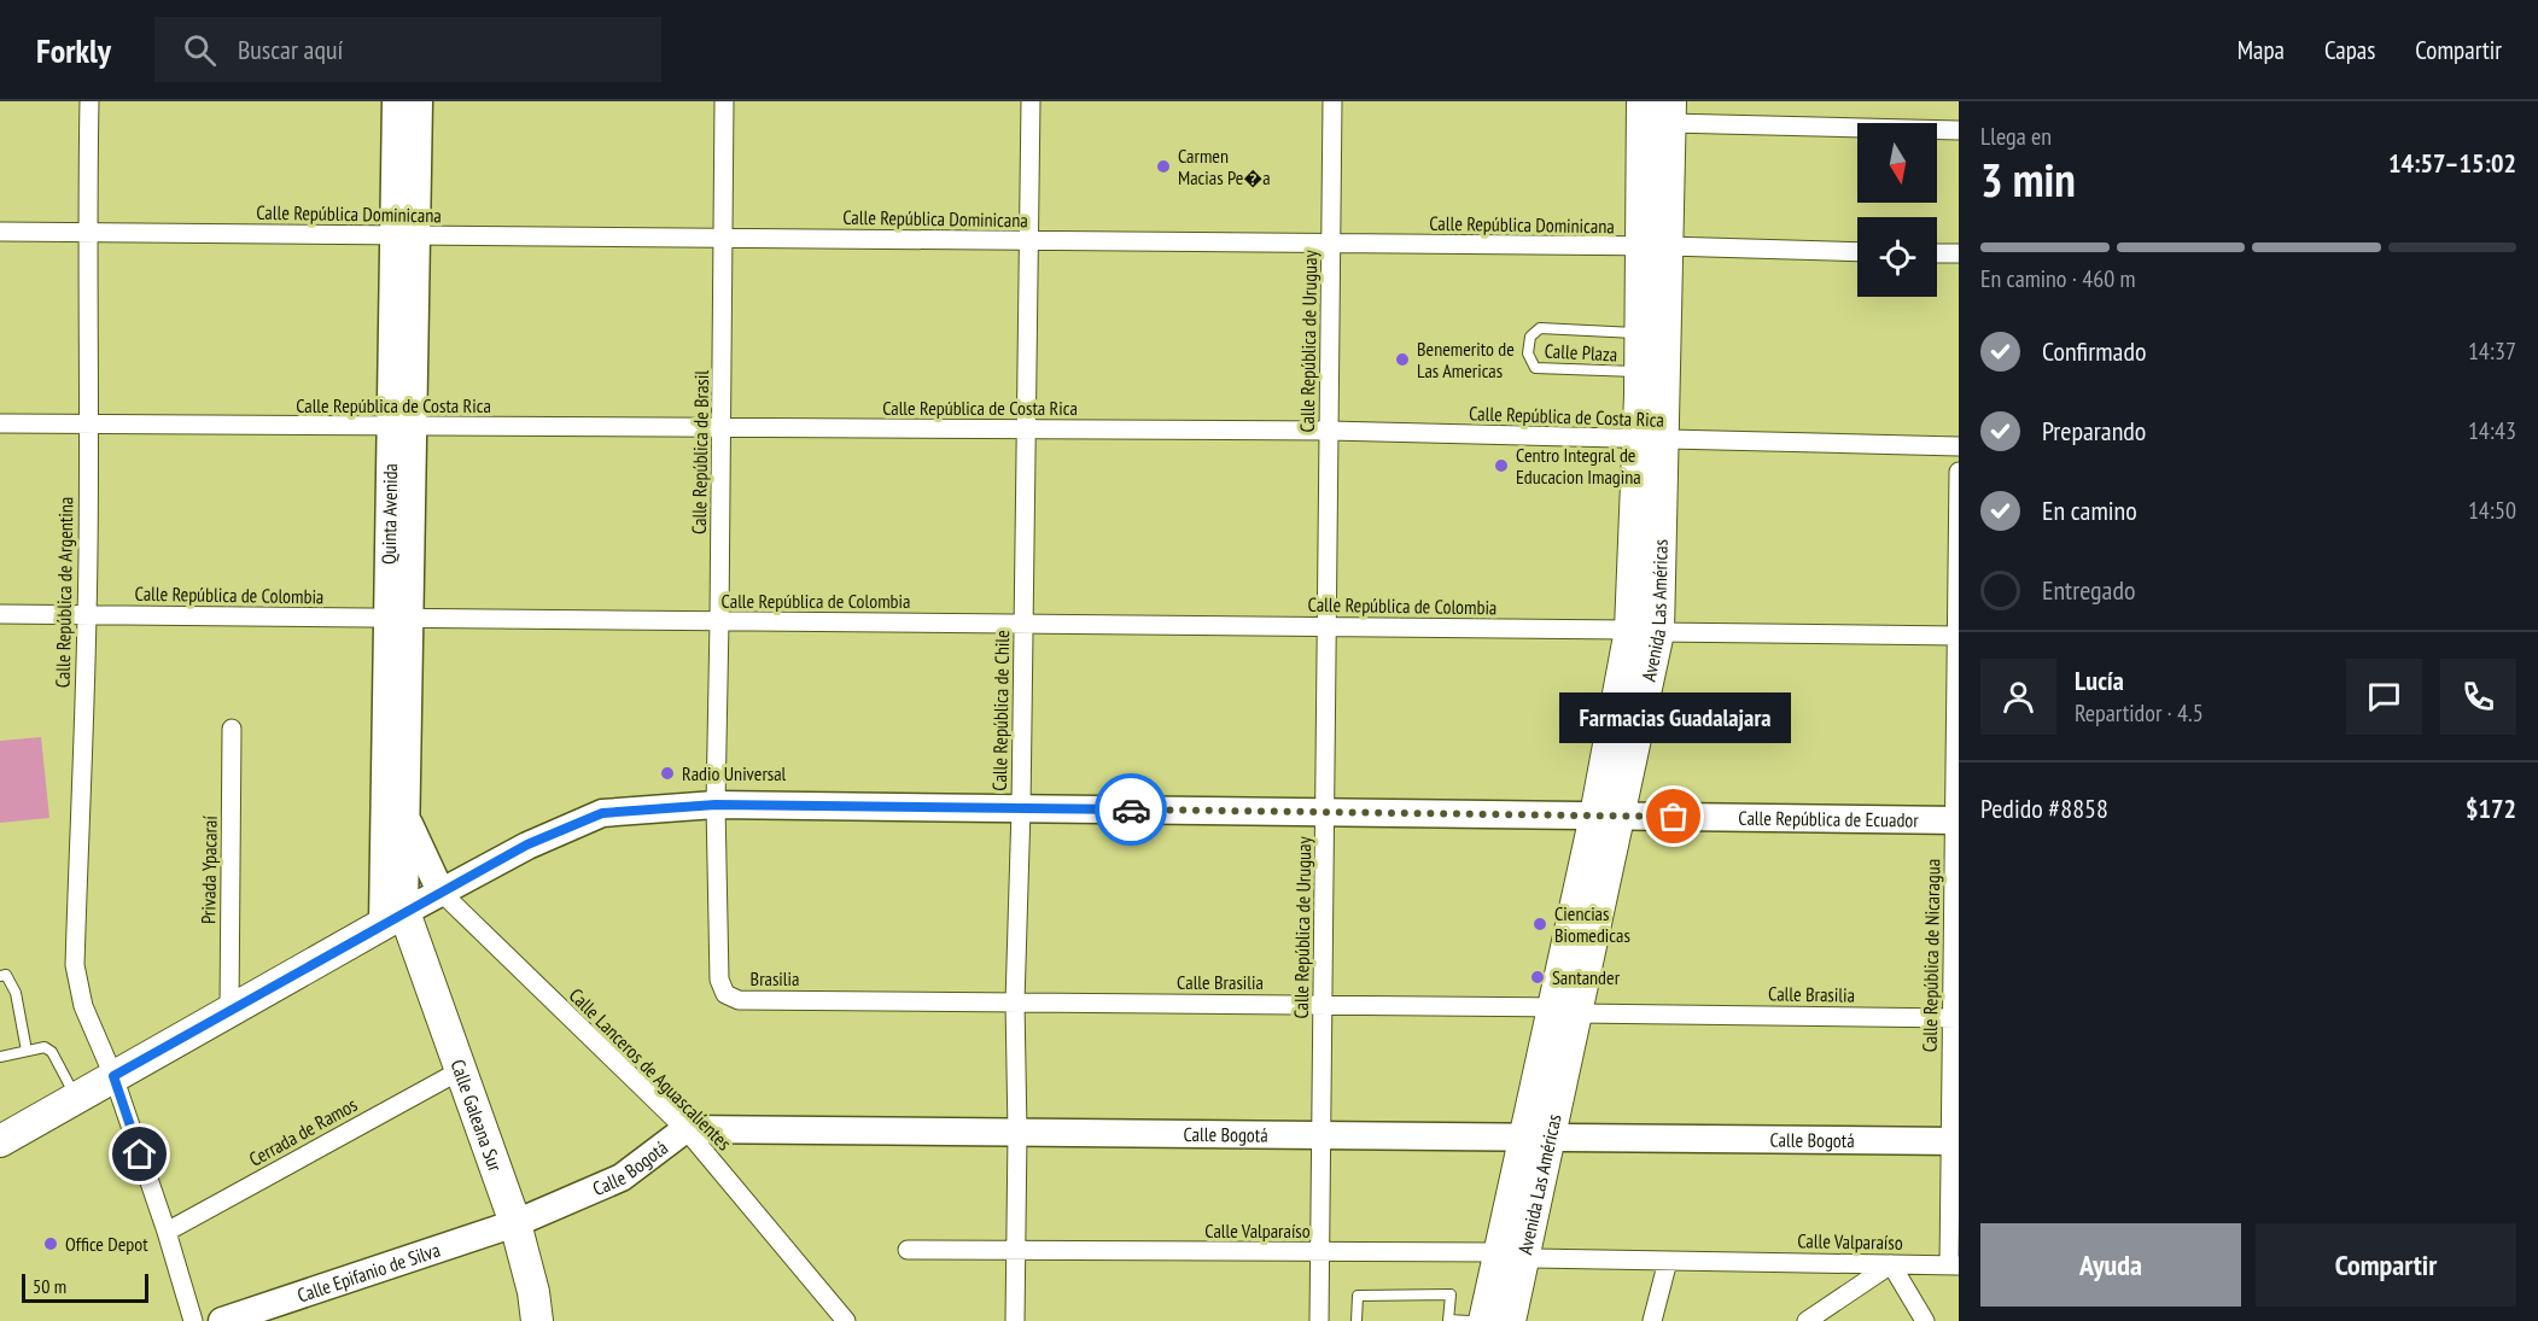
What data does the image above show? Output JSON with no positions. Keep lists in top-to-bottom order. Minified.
{"streets":{"main road":["Avenida Las Américas","Calle República de Ecuador","Calle Galeana Sur"],"street":["Calle República Dominicana","Calle República de Uruguay","Calle República de Costa Rica","Calle República de Brasil","Quinta Avenida","Calle República de Argentina","Calle República de Colombia","Calle República de Chile","Privada Ypacaraí","Calle República de Nicaragua","Brasilia","Calle Brasilia","Calle Lanceros de Aguascalientes","Cerrada de Ramos","Calle Bogotá","Calle Valparaíso","Calle Epifanio de Silva"],"lane":["Calle Plaza"]},"crossings":[["Calle República Dominicana","Calle República de Uruguay"],["Calle República Dominicana","Calle República de Brasil"],["Calle República Dominicana","Quinta Avenida"],["Calle República Dominicana","Calle República de Argentina"],["Calle República Dominicana","Avenida Las Américas"],["Calle República Dominicana","Calle República de Chile"],["Calle República de Uruguay","Calle República de Costa Rica"],["Calle República de Uruguay","Calle República de Colombia"],["Calle República de Uruguay","Calle República de Ecuador"],["Calle República de Uruguay","Calle Brasilia"],["Calle República de Uruguay","Calle Bogotá"],["Calle República de Uruguay","Calle Valparaíso"],["Calle Plaza","Avenida Las Américas"],["Calle República de Costa Rica","Calle República de Brasil"],["Calle República de Costa Rica","Quinta Avenida"],["Calle República de Costa Rica","Calle República de Argentina"],["Calle República de Costa Rica","Avenida Las Américas"],["Calle República de Costa Rica","Calle República de Chile"],["Calle República de Brasil","Calle República de Colombia"],["Calle República de Brasil","Calle República de Ecuador"],["Calle República de Brasil","Brasilia"],["Quinta Avenida","Calle República de Colombia"],["Quinta Avenida","Calle República de Ecuador"],["Quinta Avenida","Calle Galeana Sur"],["Calle República de Argentina","Calle República de Colombia"],["Calle República de Argentina","Calle República de Ecuador"],["Calle República de Argentina","Cerrada de Ramos"],["Calle República de Colombia","Avenida Las Américas"],["Calle República de Colombia","Calle República de Chile"],["Calle República de Colombia","Calle República de Nicaragua"],["Avenida Las Américas","Calle República de Ecuador"],["Avenida Las Américas","Calle Brasilia"],["Avenida Las Américas","Calle Bogotá"],["Avenida Las Américas","Calle Valparaíso"],["Calle República de Chile","Calle República de Ecuador"],["Calle República de Chile","Brasilia"],["Calle República de Chile","Calle Brasilia"],["Calle República de Chile","Calle Bogotá"],["Calle República de Chile","Calle Valparaíso"],["Calle República de Ecuador","Privada Ypacaraí"],["Calle República de Ecuador","Calle República de Nicaragua"],["Calle República de Ecuador","Brasilia"],["Calle República de Ecuador","Calle Lanceros de Aguascalientes"],["Calle República de Ecuador","Calle Galeana Sur"],["Calle República de Nicaragua","Calle Brasilia"],["Calle República de Nicaragua","Calle Bogotá"],["Calle República de Nicaragua","Calle Valparaíso"],["Brasilia","Calle Brasilia"],["Calle Lanceros de Aguascalientes","Calle Bogotá"],["Calle Galeana Sur","Cerrada de Ramos"],["Calle Galeana Sur","Calle Bogotá"],["Calle Galeana Sur","Calle Epifanio de Silva"],["Calle Bogotá","Calle Epifanio de Silva"]],"places":["Carmen Macias Pe�a","Benemerito de Las Americas","Centro Integral de Educacion Imagina","Radio Universal","Farmacias Guadalajara","Ciencias Biomedicas","Santander","Office Depot"],"scale_bar":"50 m","north":"bottom","page":{"header":"Forkly","search":"Buscar aquí","nav":["Mapa","Capas","Compartir"],"heading":["3 min","Llega en","14:57–15:02"],"panel":["Lucía","Repartidor · 4.5","Pedido #8858","$172"],"bar":"En camino · 460 m","list":[["Confirmado","14:37"],["Preparando","14:43"],["En camino","14:50"],"Entregado"],"bubble":"Farmacias Guadalajara","buttons":["Ayuda","Compartir"],"scale":"50 m"}}
